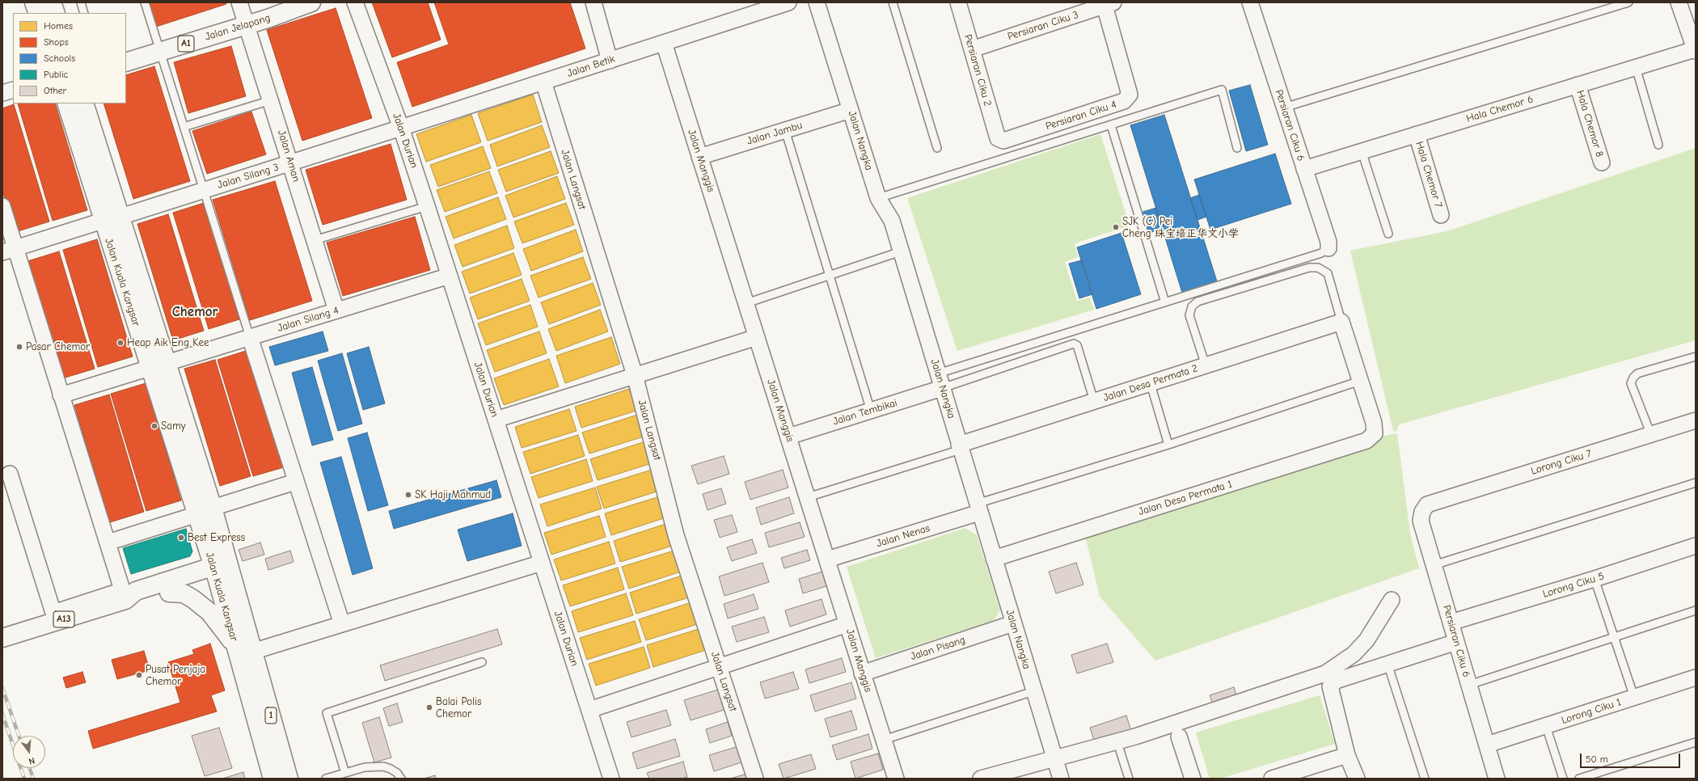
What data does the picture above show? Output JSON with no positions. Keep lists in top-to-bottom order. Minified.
{"streets":{"main road":["Jalan Jelapang","A1","Jalan Kuala Kangsar","A13","1"],"street":["Persiaran Ciku 3","Jalan Betik","Persiaran Ciku 2","Hala Chemor 6","Persiaran Ciku 4","Hala Chemor 8","Persiaran Ciku 6","Jalan Jambu","Jalan Durian","Jalan Nangka","Jalan Aman","Jalan Manggis","Hala Chemor 7","Jalan Silang 3","Jalan Langsat","Jalan Silang 4","Jalan Desa Permata 2","Jalan Tembikai","Lorong Ciku 7","Jalan Desa Permata 1","Jalan Nenas","Lorong Ciku 5","Jalan Pisang","Lorong Ciku 1"]},"crossings":[["Persiaran Ciku 3","Persiaran Ciku 2"],["Persiaran Ciku 3","Persiaran Ciku 4"],["Jalan Jelapang","Jalan Aman"],["Jalan Betik","Jalan Durian"],["Jalan Betik","Jalan Manggis"],["Jalan Betik","Jalan Silang 3"],["Jalan Betik","Jalan Langsat"],["Persiaran Ciku 2","Persiaran Ciku 4"],["Hala Chemor 6","Hala Chemor 8"],["Hala Chemor 6","Persiaran Ciku 6"],["Hala Chemor 6","Hala Chemor 7"],["Persiaran Ciku 6","Lorong Ciku 7"],["Persiaran Ciku 6","Lorong Ciku 5"],["Persiaran Ciku 6","Lorong Ciku 1"],["Jalan Jambu","Jalan Nangka"],["Jalan Jambu","Jalan Manggis"],["Jalan Durian","Jalan Silang 3"],["Jalan Durian","Jalan Silang 4"],["Jalan Nangka","Jalan Desa Permata 2"],["Jalan Nangka","Jalan Tembikai"],["Jalan Nangka","Jalan Desa Permata 1"],["Jalan Nangka","Jalan Nenas"],["Jalan Nangka","Jalan Pisang"],["Jalan Aman","Jalan Silang 3"],["Jalan Aman","Jalan Silang 4"],["Jalan Manggis","Jalan Tembikai"],["Jalan Manggis","Jalan Nenas"],["Jalan Manggis","Jalan Pisang"],["Jalan Silang 3","Jalan Kuala Kangsar"],["Jalan Kuala Kangsar","Jalan Silang 4"]],"districts":["Chemor"],"places":["SJK (C) Pei Cheng 珠宝培正华文小学","Heap Aik Eng Kee","Pasar Chemor","Samy","SK Haji Mahmud","Best Express","Pusat Penjaja Chemor","Balai Polis Chemor"],"legend":["Homes","Shops","Schools","Public","Other"],"scale_bar":"50 m","north":"bottom"}
